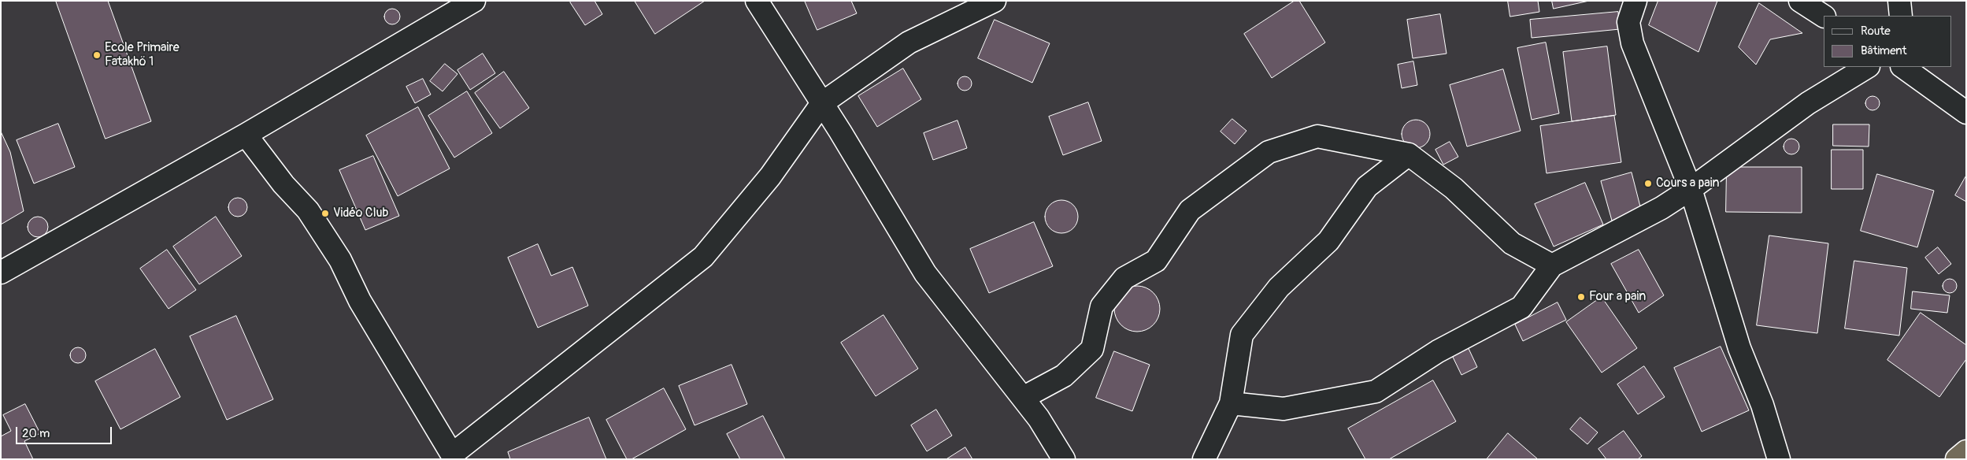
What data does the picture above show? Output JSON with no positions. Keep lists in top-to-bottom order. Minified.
{"places":["Ecole Primaire Fatakhö 1","Cours a pain","Vidéo Club","Four a pain"],"legend":["Route","Bâtiment"],"scale_bar":"20 m"}
